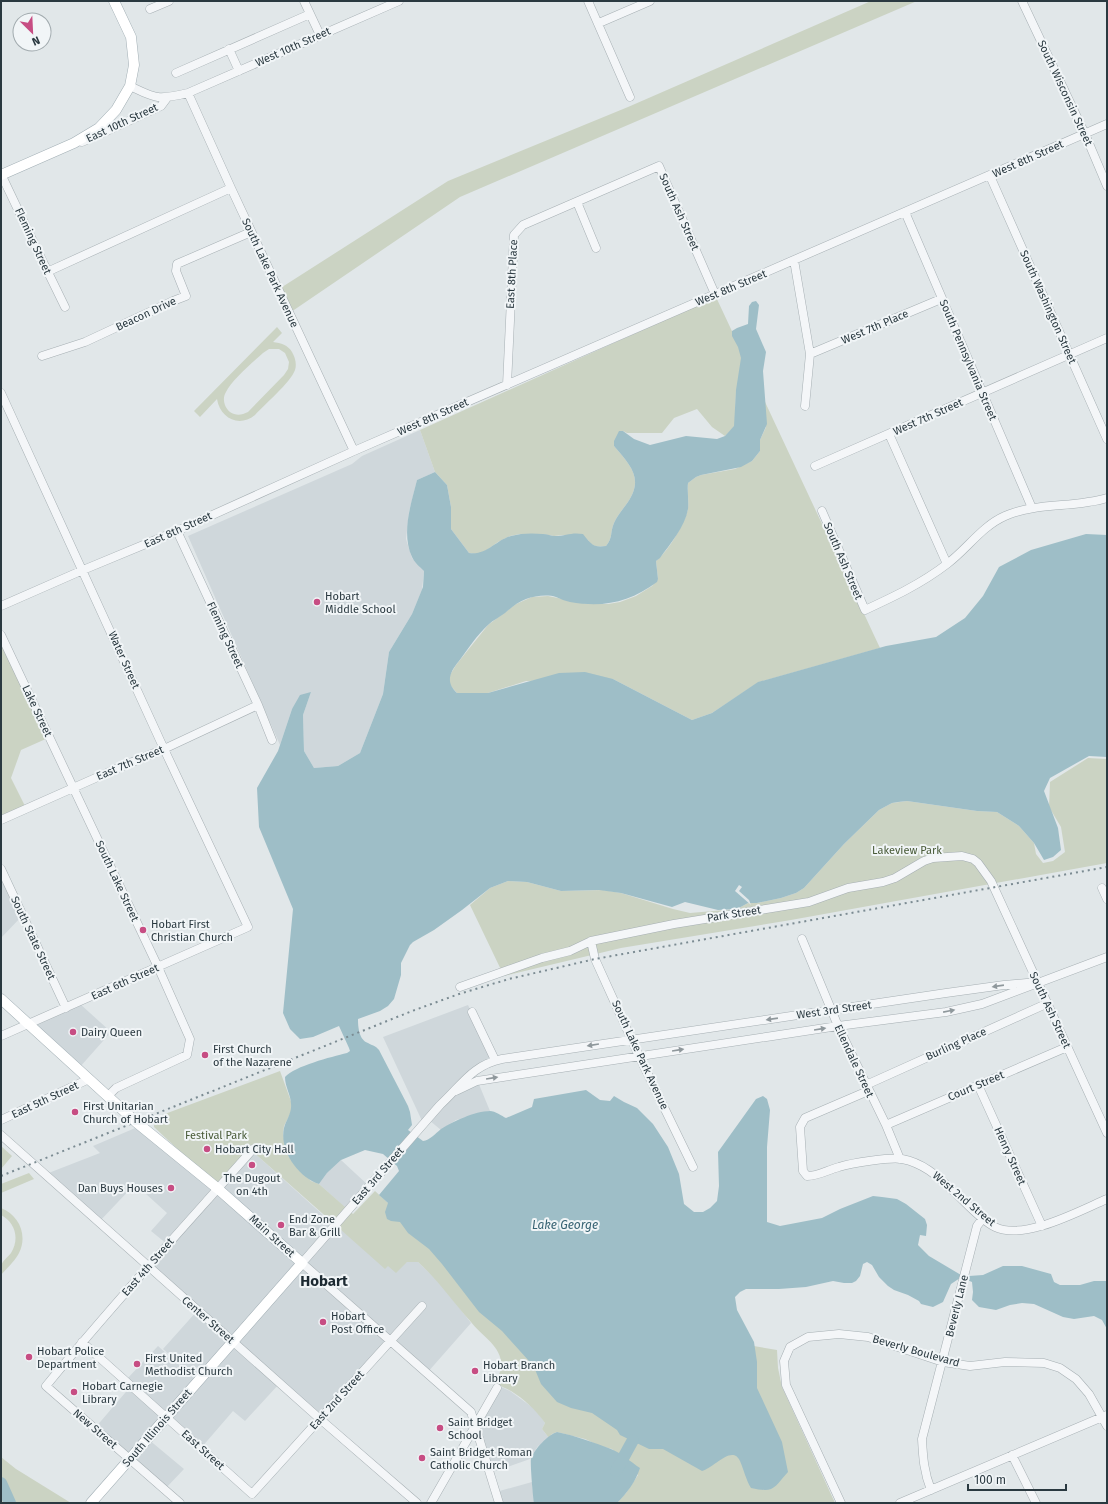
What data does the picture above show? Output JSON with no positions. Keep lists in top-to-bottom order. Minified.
{"streets":{"main road":["East 10th Street","Main Street","South Illinois Street"],"street":["West 10th Street","South Wisconsin Street","West 8th Street","South Ash Street","Fleming Street","South Lake Park Avenue","East 8th Place","South Washington Street","Beacon Drive","West 7th Place","South Pennsylvania Street","West 7th Street","East 8th Street","Water Street","Lake Street","East 7th Street","South Lake Street","Park Street","South State Street","East 6th Street","West 3rd Street","Burling Place","Ellendale Street","Court Street","East 5th Street","Henry Street","East 3rd Street","West 2nd Street","East 4th Street","Beverly Lane","Center Street","Beverly Boulevard","East 2nd Street","New Street","East Street"]},"crossings":[["West 10th Street","East 10th Street"],["West 10th Street","South Lake Park Avenue"],["South Wisconsin Street","West 8th Street"],["East 10th Street","Fleming Street"],["East 10th Street","South Lake Park Avenue"],["West 8th Street","South Ash Street"],["West 8th Street","South Lake Park Avenue"],["West 8th Street","East 8th Place"],["West 8th Street","South Washington Street"],["West 8th Street","South Pennsylvania Street"],["West 8th Street","East 8th Street"],["South Ash Street","East 8th Place"],["South Ash Street","Park Street"],["South Ash Street","West 3rd Street"],["South Ash Street","Burling Place"],["South Ash Street","Court Street"],["Fleming Street","East 8th Street"],["Fleming Street","East 7th Street"],["South Lake Park Avenue","Beacon Drive"],["South Lake Park Avenue","East 8th Street"],["South Lake Park Avenue","Park Street"],["South Lake Park Avenue","West 3rd Street"],["South Lake Park Avenue","East 3rd Street"],["South Washington Street","West 7th Street"],["West 7th Place","South Pennsylvania Street"],["South Pennsylvania Street","West 7th Street"],["East 8th Street","Water Street"],["Water Street","East 7th Street"],["Water Street","East 6th Street"],["Lake Street","East 7th Street"],["Lake Street","South Lake Street"],["East 7th Street","South Lake Street"],["South Lake Street","East 6th Street"],["South Lake Street","Main Street"],["South State Street","East 6th Street"],["East 6th Street","Main Street"],["West 3rd Street","Ellendale Street"],["West 3rd Street","East 3rd Street"],["Burling Place","Ellendale Street"],["Burling Place","West 2nd Street"],["Ellendale Street","Court Street"],["Ellendale Street","West 2nd Street"],["Court Street","Henry Street"],["East 5th Street","Main Street"],["Henry Street","West 2nd Street"],["East 3rd Street","Main Street"],["East 3rd Street","South Illinois Street"],["West 2nd Street","Beverly Lane"],["Main Street","East 4th Street"],["Main Street","East 2nd Street"],["Main Street","South Illinois Street"],["East 4th Street","Center Street"],["East 4th Street","New Street"],["East 4th Street","East Street"],["Beverly Lane","Beverly Boulevard"],["Center Street","East 2nd Street"],["Center Street","South Illinois Street"],["East 2nd Street","East Street"],["South Illinois Street","New Street"],["South Illinois Street","East Street"]],"districts":["Hobart"],"water":["Lake George"],"parks":["Lakeview Park","Festival Park"],"places":["Hobart Middle School","Hobart First Christian Church","Dairy Queen","First Church of the Nazarene","First Unitarian Church of Hobart","Hobart City Hall","The Dugout on 4th","Dan Buys Houses","End Zone Bar & Grill","Hobart Post Office","Hobart Police Department","First United Methodist Church","Hobart Branch Library","Hobart Carnegie Library","Saint Bridget School","Saint Bridget Roman Catholic Church"],"scale_bar":"100 m","north":"bottom right"}
